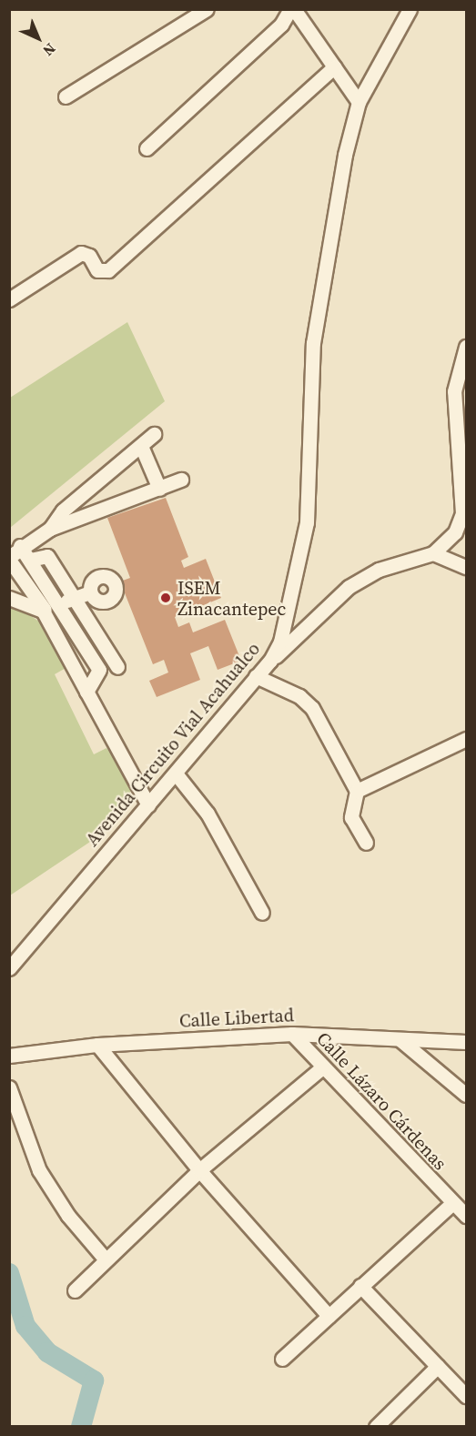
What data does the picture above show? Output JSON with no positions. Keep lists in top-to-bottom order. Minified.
{"streets":{"street":["Avenida Circuito Vial Acahualco","Calle Libertad","Calle Lázaro Cárdenas"]},"crossings":[["Calle Libertad","Calle Lázaro Cárdenas"]],"places":["ISEM Zinacantepec"],"north":"bottom right"}
